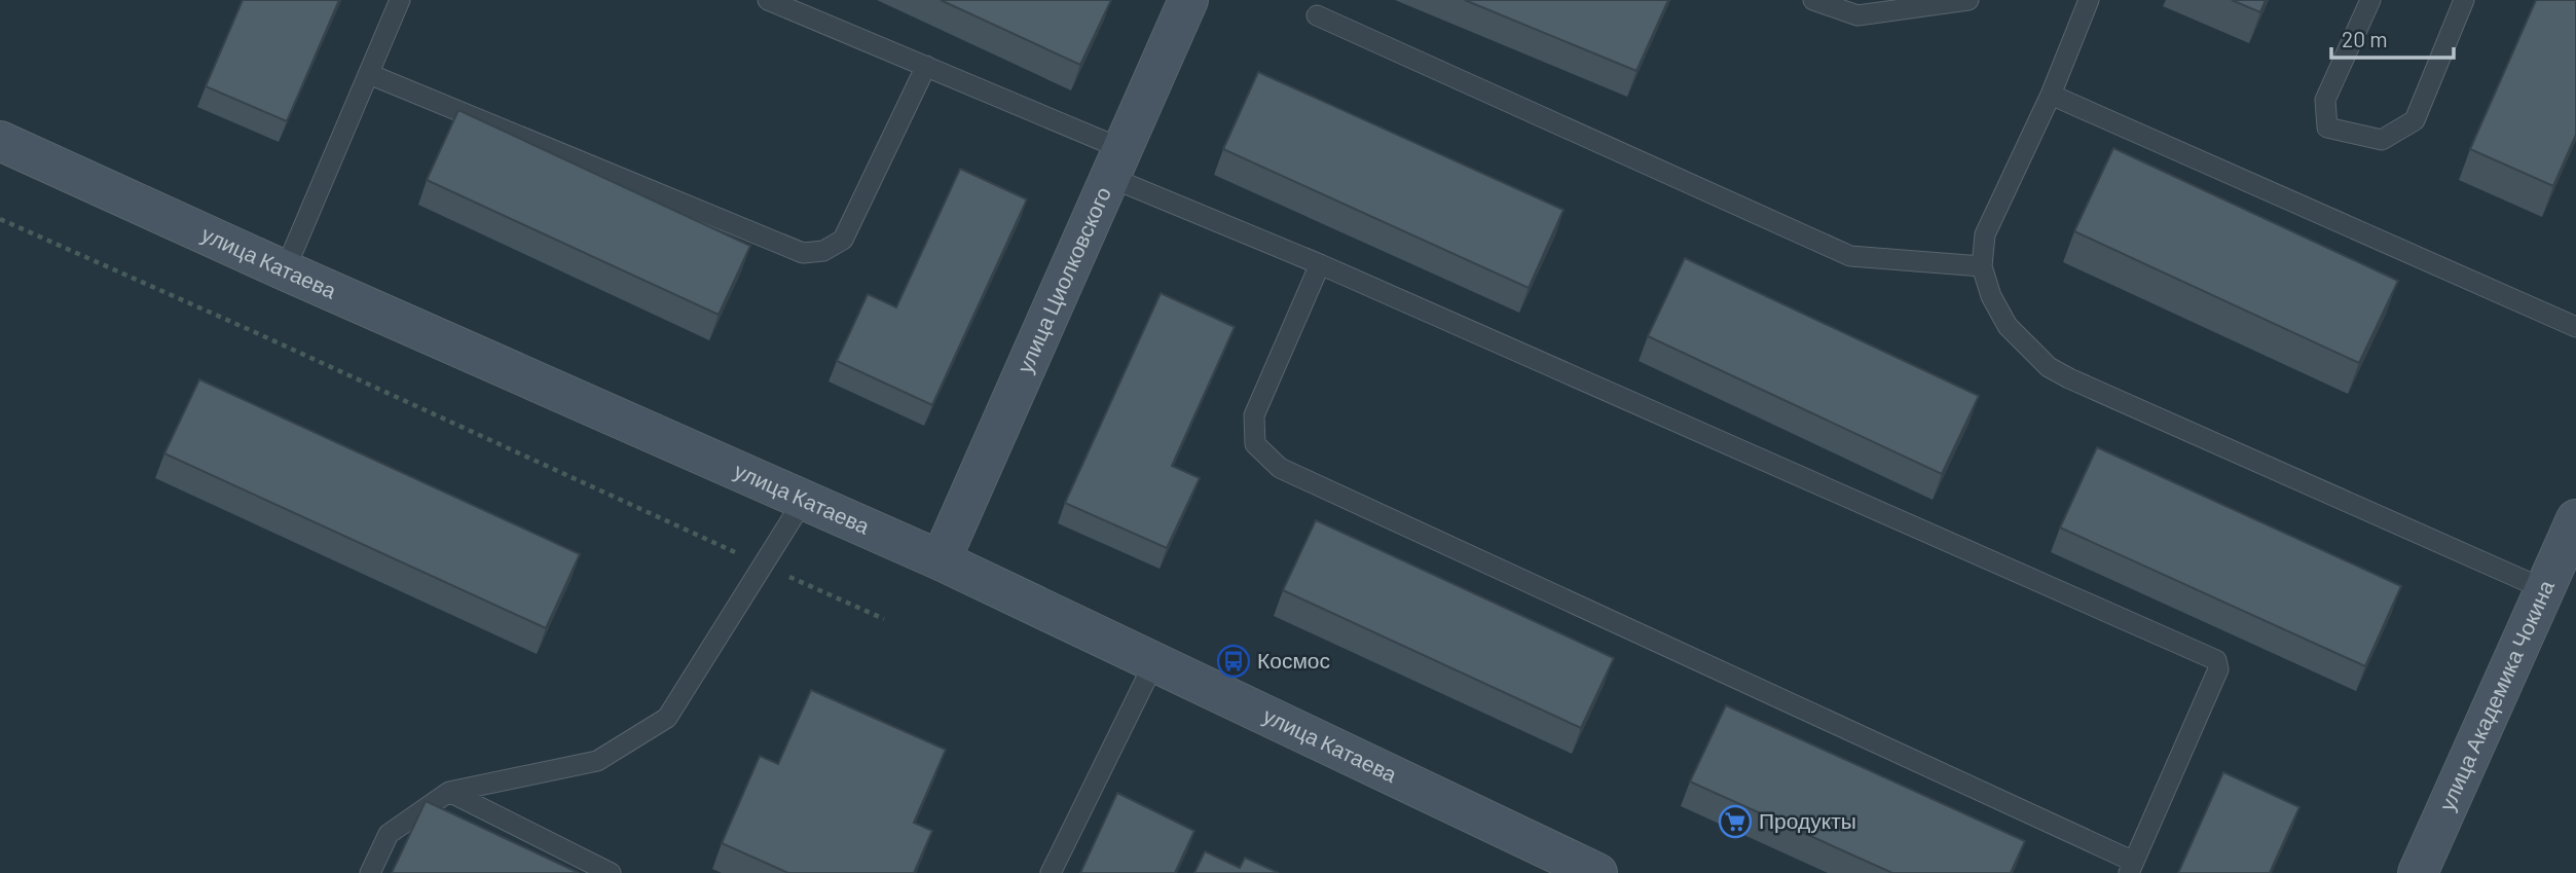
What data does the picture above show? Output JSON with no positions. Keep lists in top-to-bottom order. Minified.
{"streets":{"street":["улица Катаева","улица Циолковского","улица Академика Чокина"]},"crossings":[["улица Катаева","улица Циолковского"]],"places":{"bus stop":["Космос"],"supermarket":["Продукты"]},"scale_bar":"20 m"}
